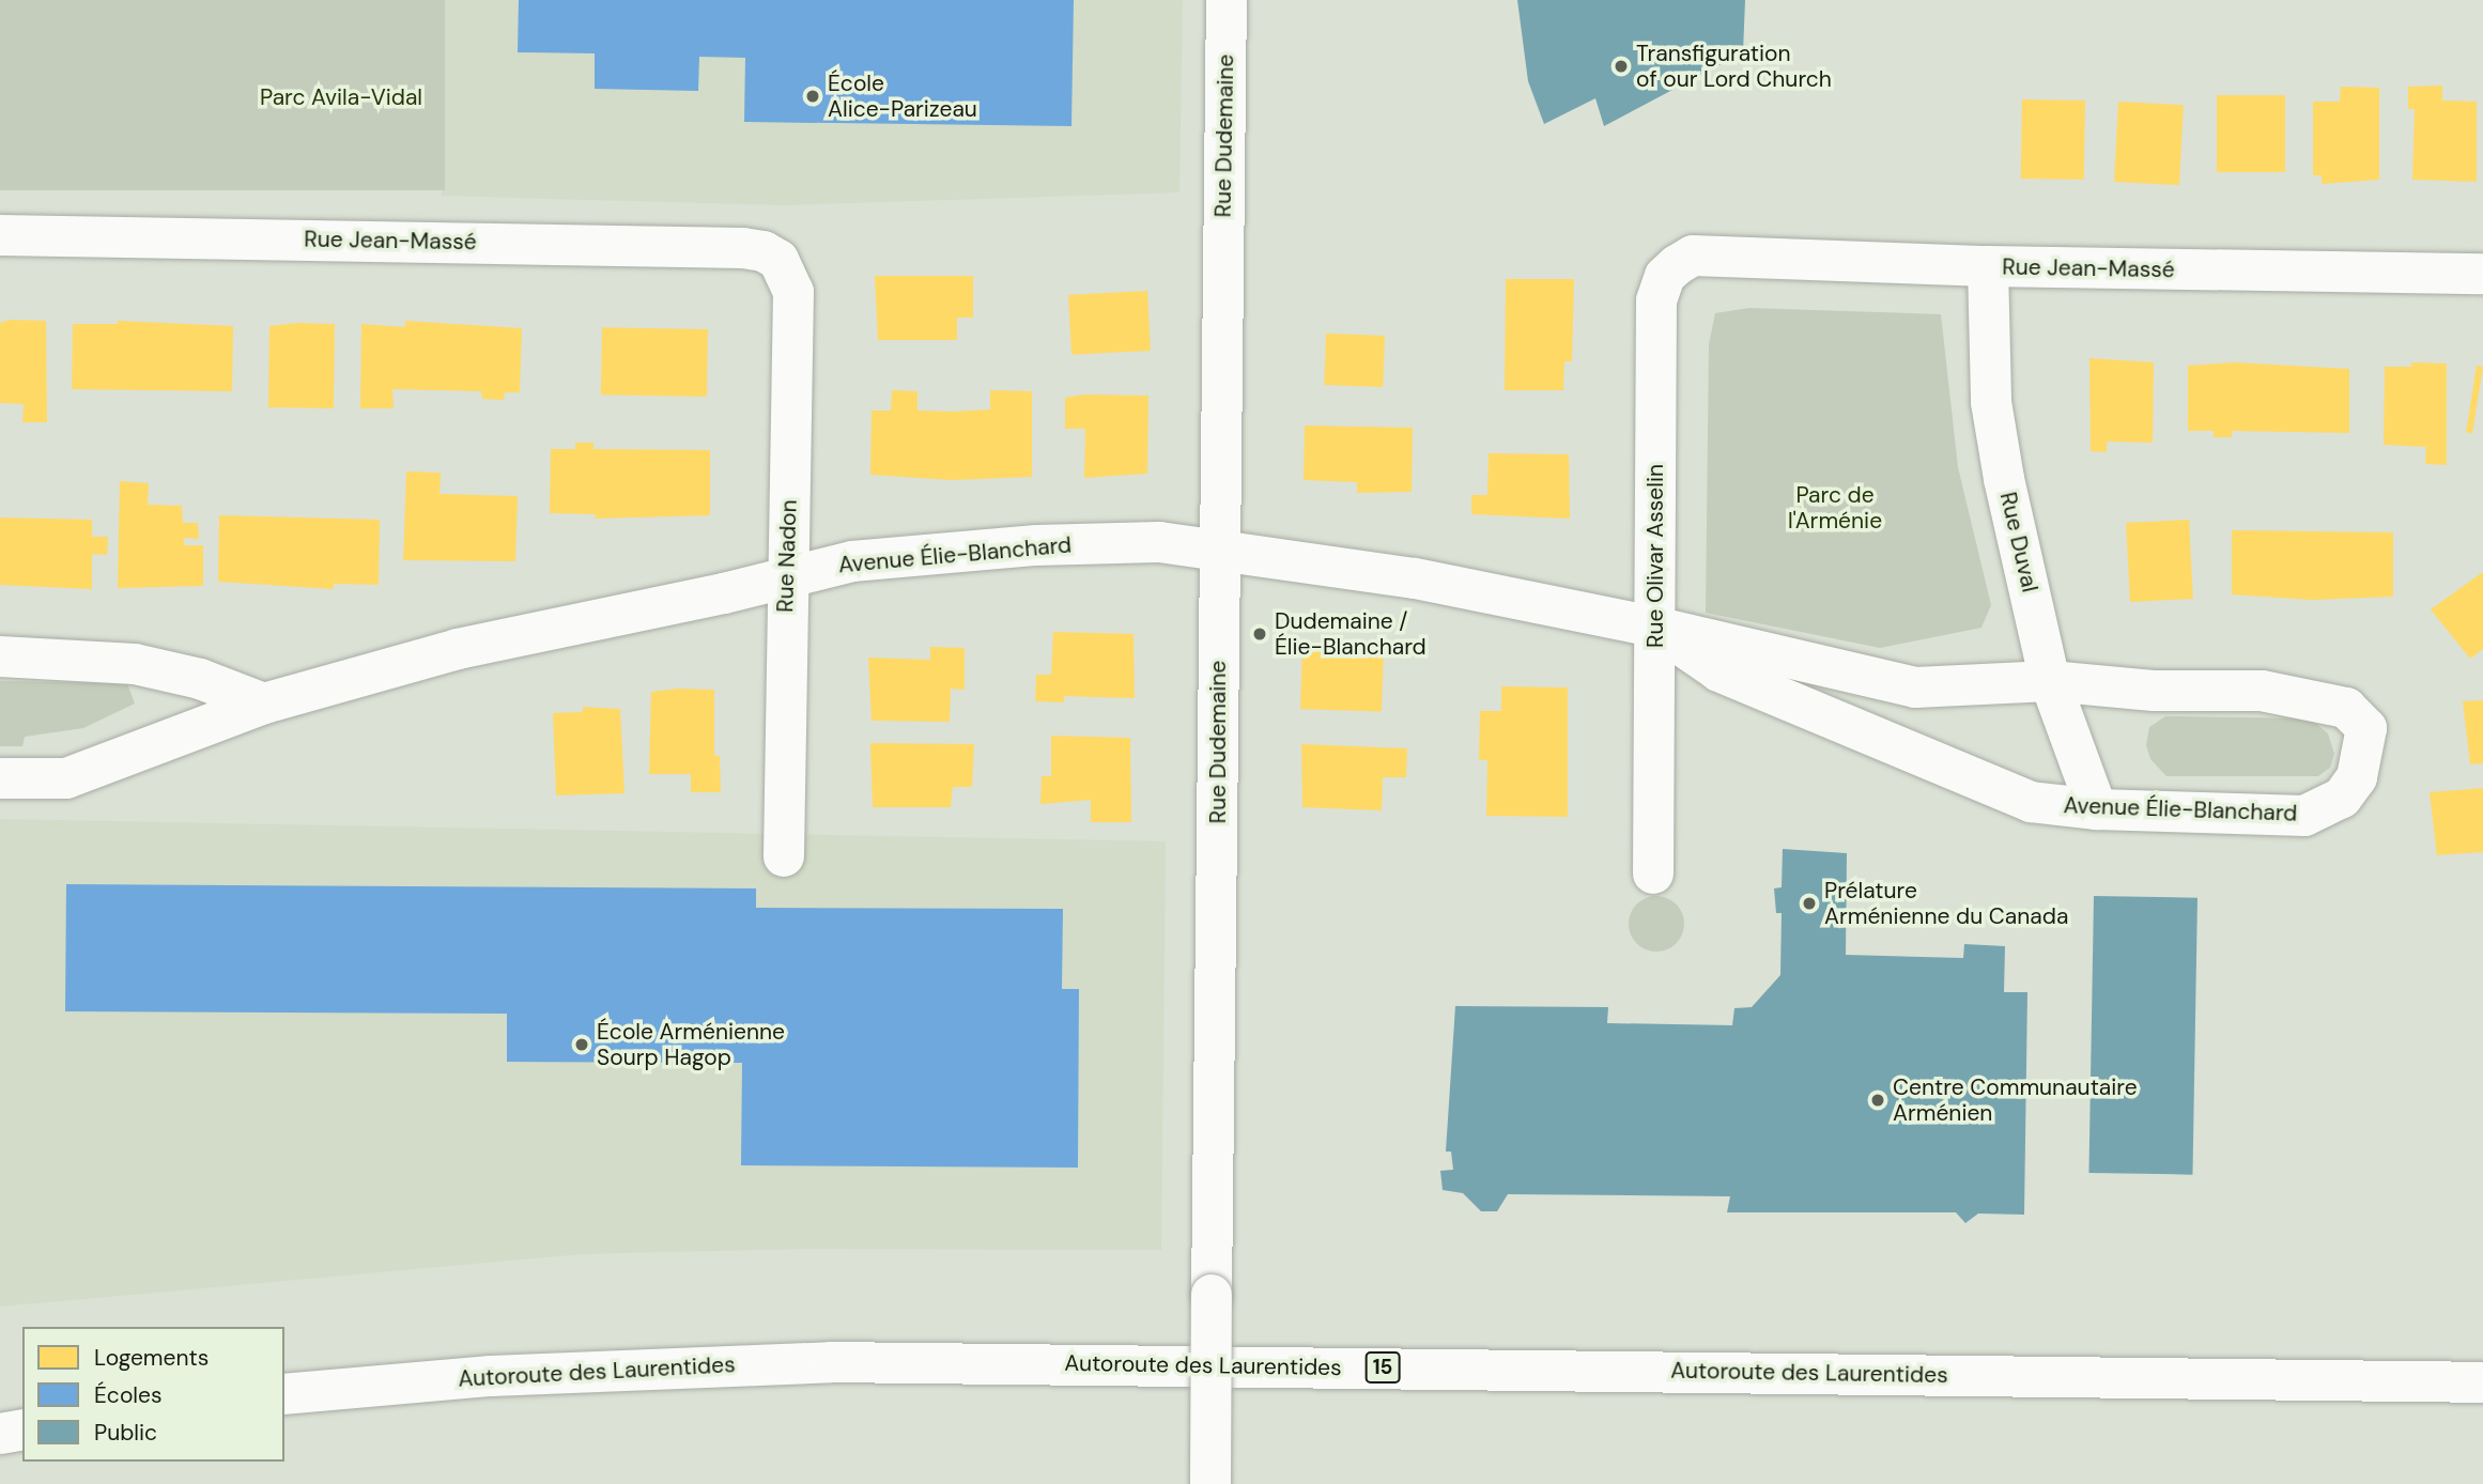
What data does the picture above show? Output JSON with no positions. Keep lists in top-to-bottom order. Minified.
{"streets":{"main road":["Rue Dudemaine","Rue Jean-Massé","Rue Duval","Avenue Élie-Blanchard","Rue Nadon","Rue Olivar Asselin","Autoroute des Laurentides","15"]},"crossings":[["Rue Dudemaine","Avenue Élie-Blanchard"],["Rue Jean-Massé","Rue Duval"],["Rue Jean-Massé","Rue Nadon"],["Rue Jean-Massé","Rue Olivar Asselin"],["Rue Duval","Avenue Élie-Blanchard"],["Avenue Élie-Blanchard","Rue Nadon"],["Avenue Élie-Blanchard","Rue Olivar Asselin"]],"parks":["Parc Avila-Vidal","Parc de l'Arménie"],"places":["Transfiguration of our Lord Church","École Alice-Parizeau","Dudemaine / Élie-Blanchard","Prélature Arménienne du Canada","École Arménienne Sourp Hagop","Centre Communautaire Arménien"],"legend":["Logements","Écoles","Public"]}
